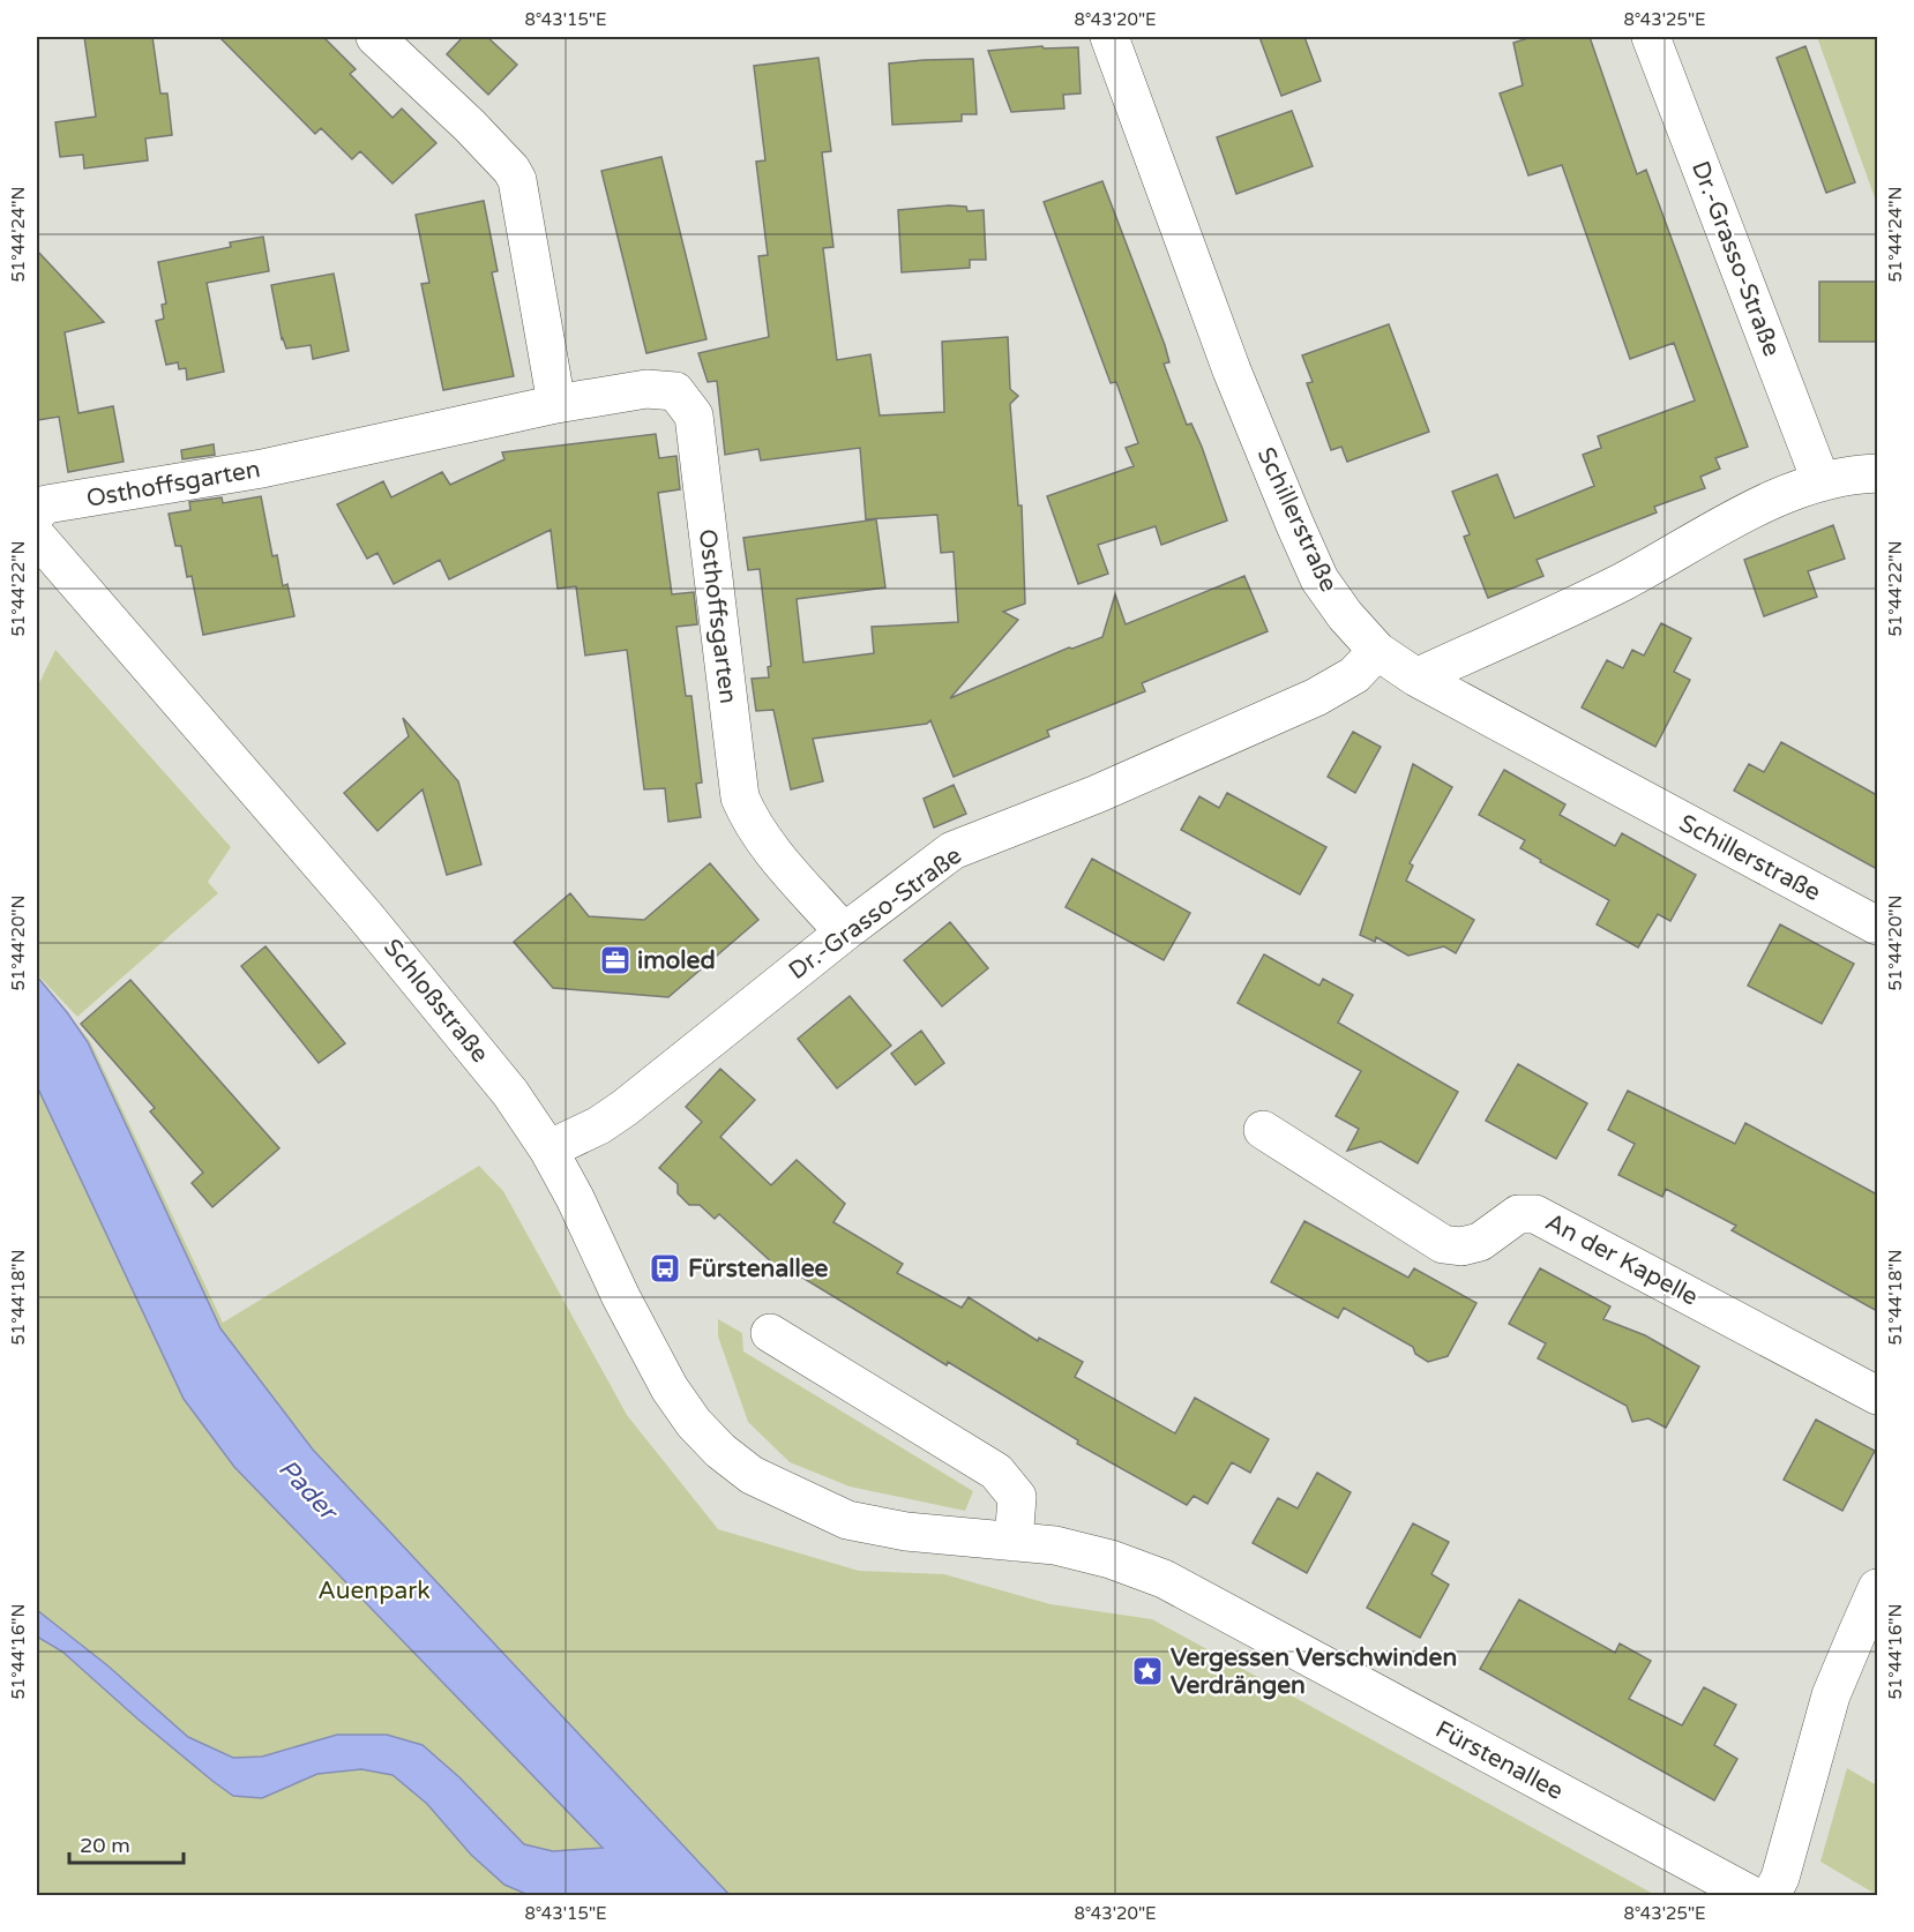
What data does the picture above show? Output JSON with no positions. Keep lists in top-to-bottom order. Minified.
{"streets":{"street":["Dr.-Grasso-Straße","Osthoffsgarten","Schillerstraße","Schloßstraße","An der Kapelle","Fürstenallee"]},"crossings":[["Dr.-Grasso-Straße","Osthoffsgarten"],["Dr.-Grasso-Straße","Schillerstraße"],["Dr.-Grasso-Straße","Schloßstraße"],["Schloßstraße","Fürstenallee"]],"water":["Pader"],"parks":["Auenpark"],"places":{"office":["imoled"],"bus stop":["Fürstenallee"],"place":["Vergessen Verschwinden Verdrängen"]},"scale_bar":"20 m","coordinates":["8°43'15\"E","8°43'20\"E","8°43'25\"E","51°44'24\"N","51°44'22\"N","51°44'20\"N","51°44'18\"N","51°44'16\"N"]}
